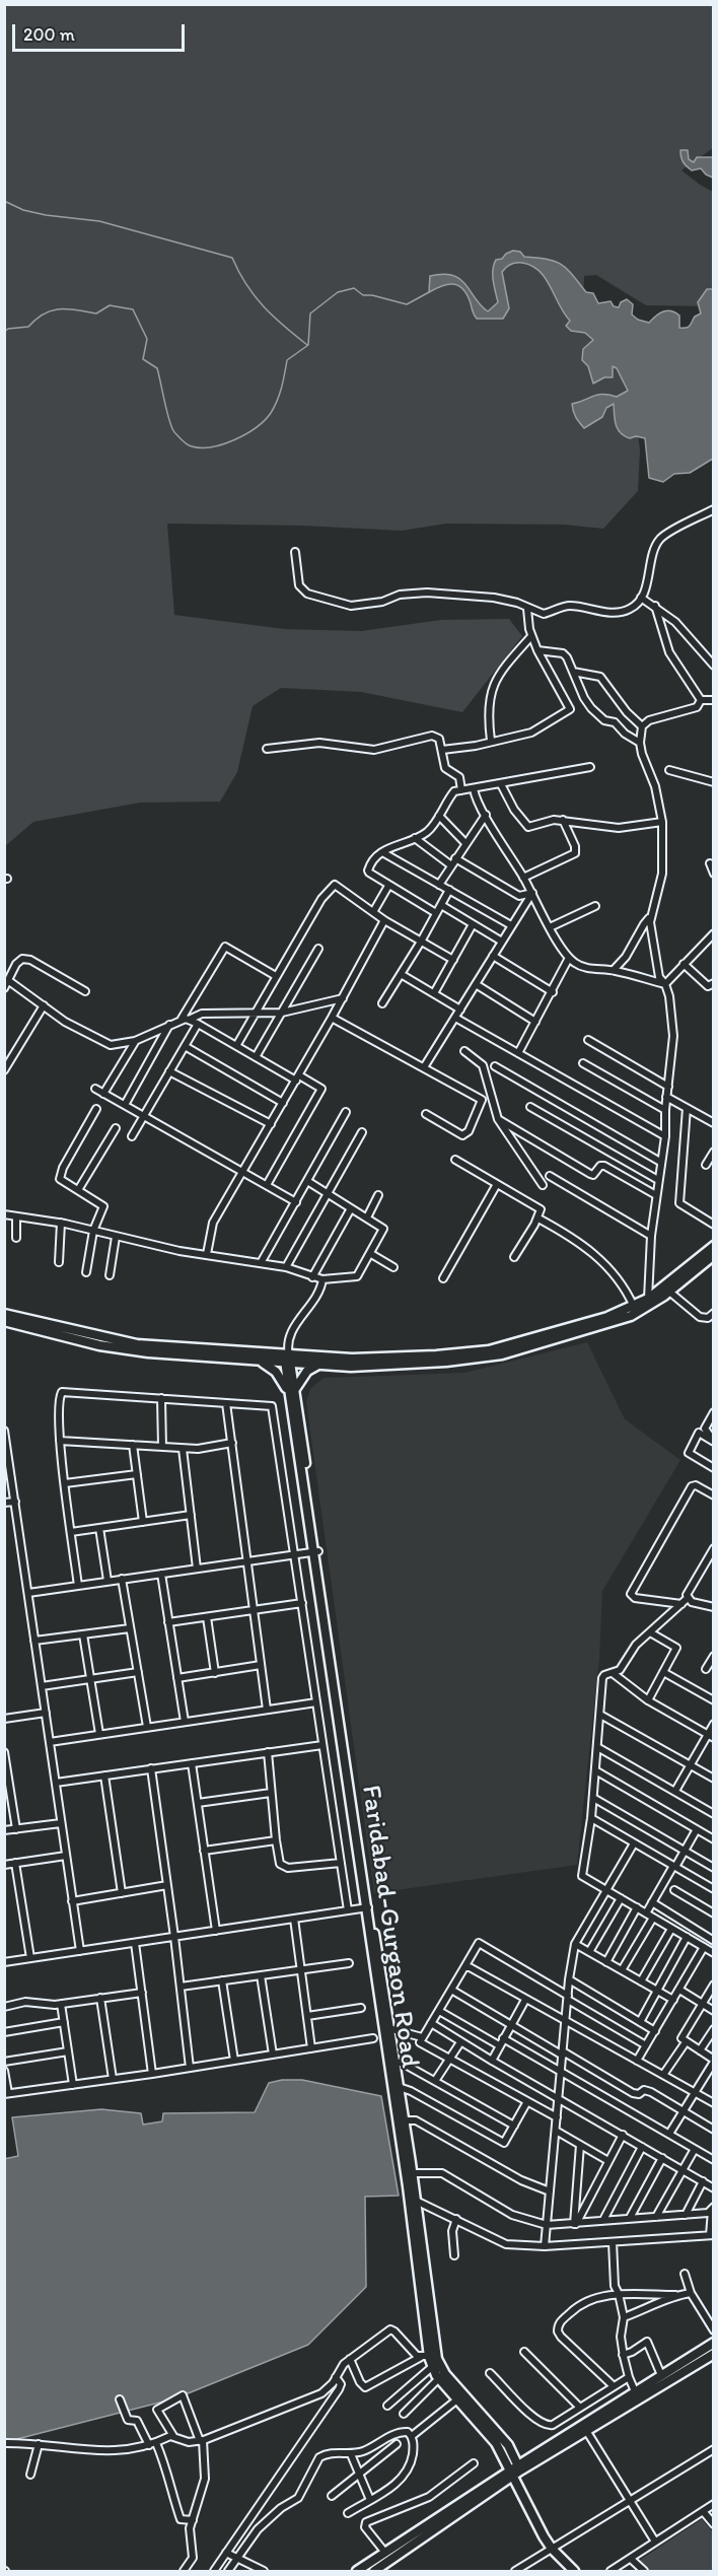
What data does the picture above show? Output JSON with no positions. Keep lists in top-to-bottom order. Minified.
{"streets":{"main road":["Faridabad-Gurgaon Road"]},"scale_bar":"200 m"}
